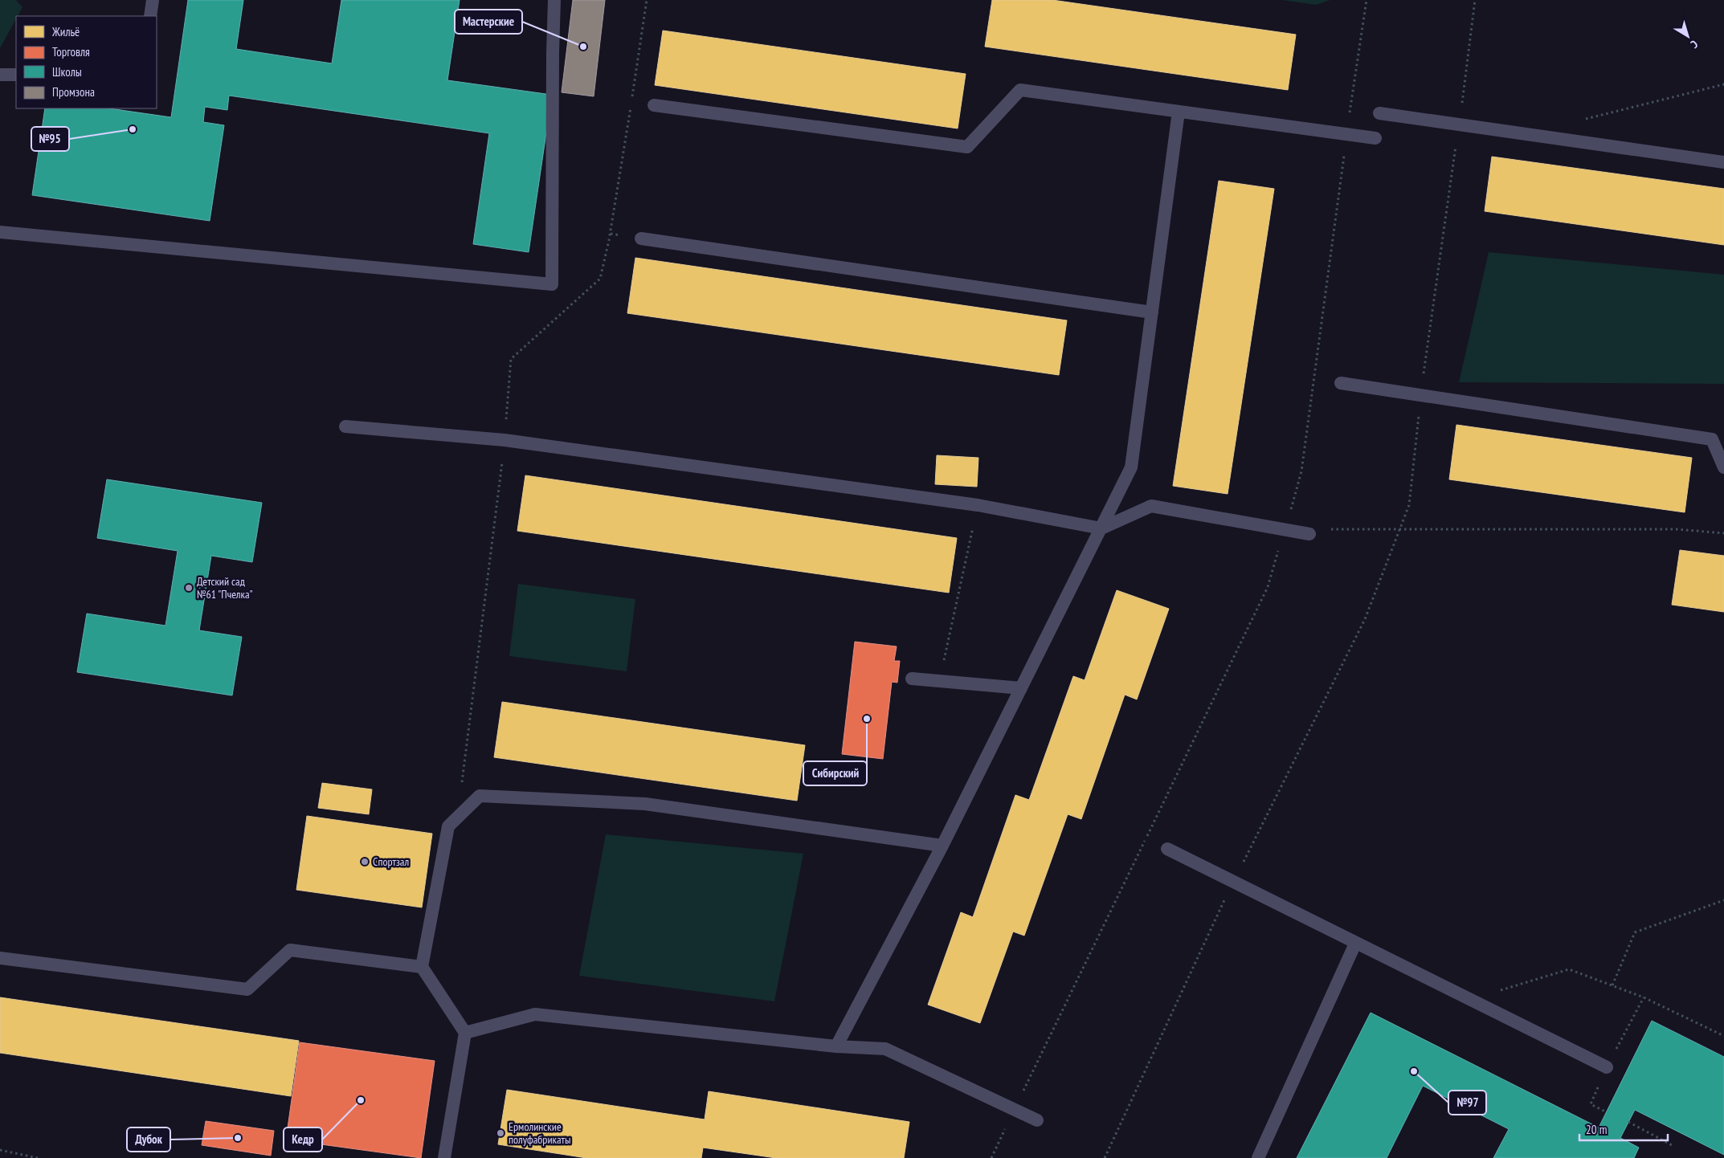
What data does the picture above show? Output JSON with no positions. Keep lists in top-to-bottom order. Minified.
{"places":["Мастерские","№95","Детский сад №61 \"Пчелка\"","Сибирский","Спортзал","№97","Кедр","Ермолинские полуфабрикаты","Дубок"],"legend":["Жильё","Торговля","Школы","Промзона"],"scale_bar":"20 m","north":"bottom right"}
